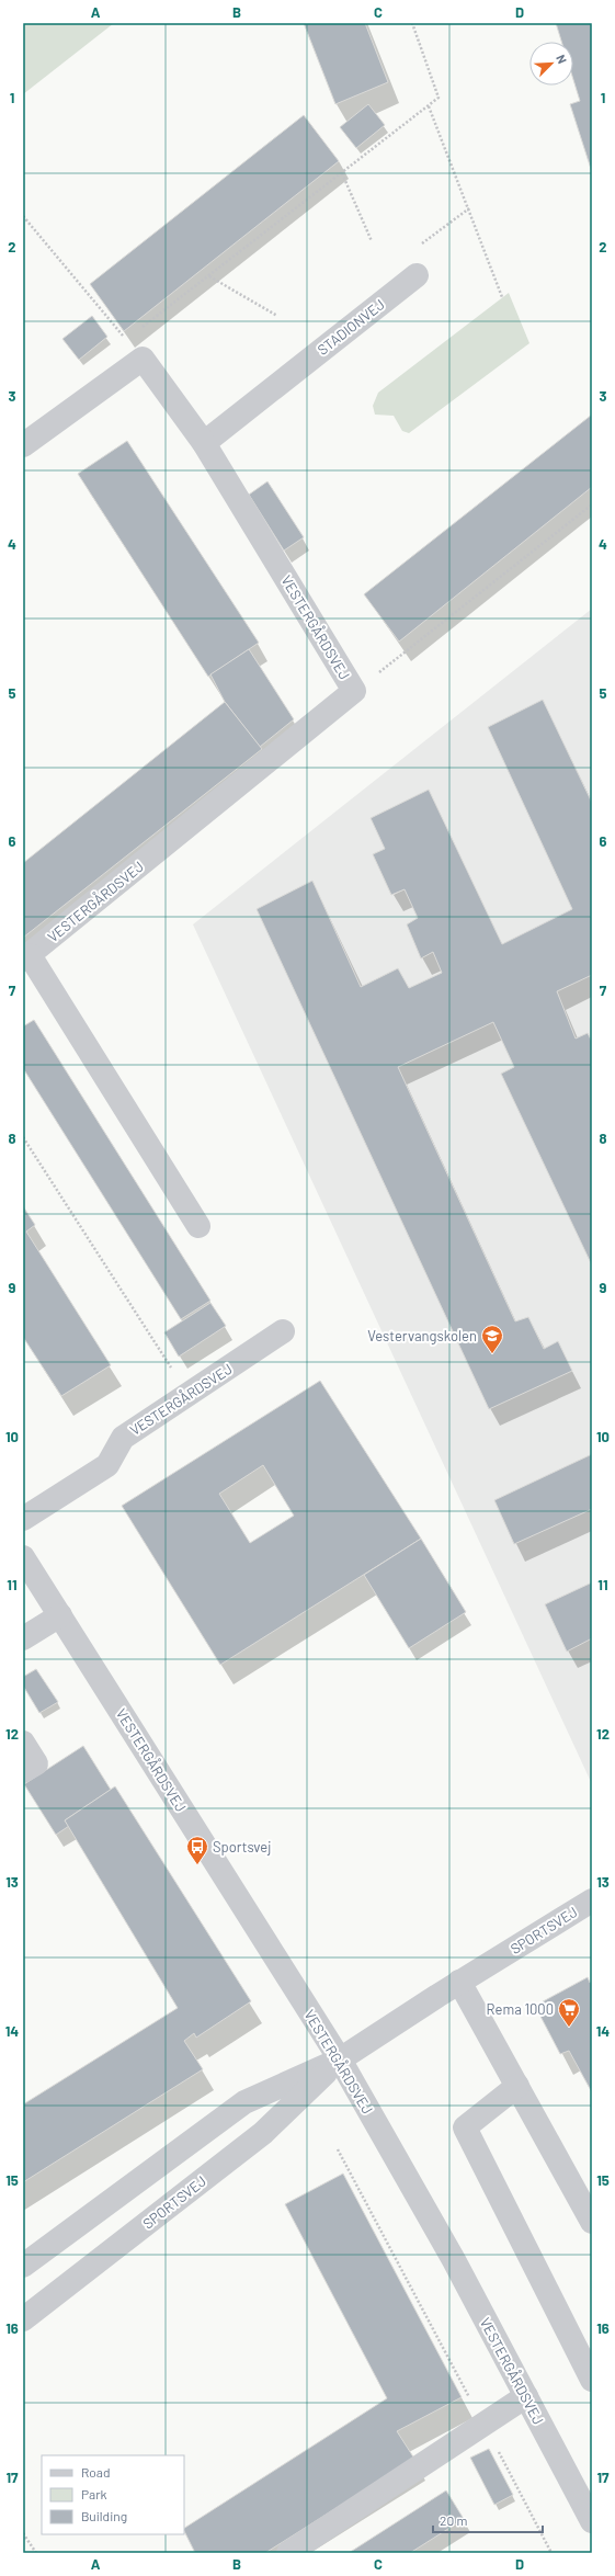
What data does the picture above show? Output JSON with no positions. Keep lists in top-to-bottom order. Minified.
{"streets":{"street":["STADIONVEJ","VESTERGÅRDSVEJ","SPORTSVEJ"]},"crossings":[["STADIONVEJ","VESTERGÅRDSVEJ"],["VESTERGÅRDSVEJ","SPORTSVEJ"]],"places":{"school or university":["Vestervangskolen"],"bus stop":["Sportsvej"],"supermarket":["Rema 1000"]},"legend":["Road","Park","Building"],"scale_bar":"20 m","north":"top right","grid":{"columns":["A","B","C","D"],"rows":["1","2","3","4","5","6","7","8","9","10","11","12","13","14","15","16","17"]}}
